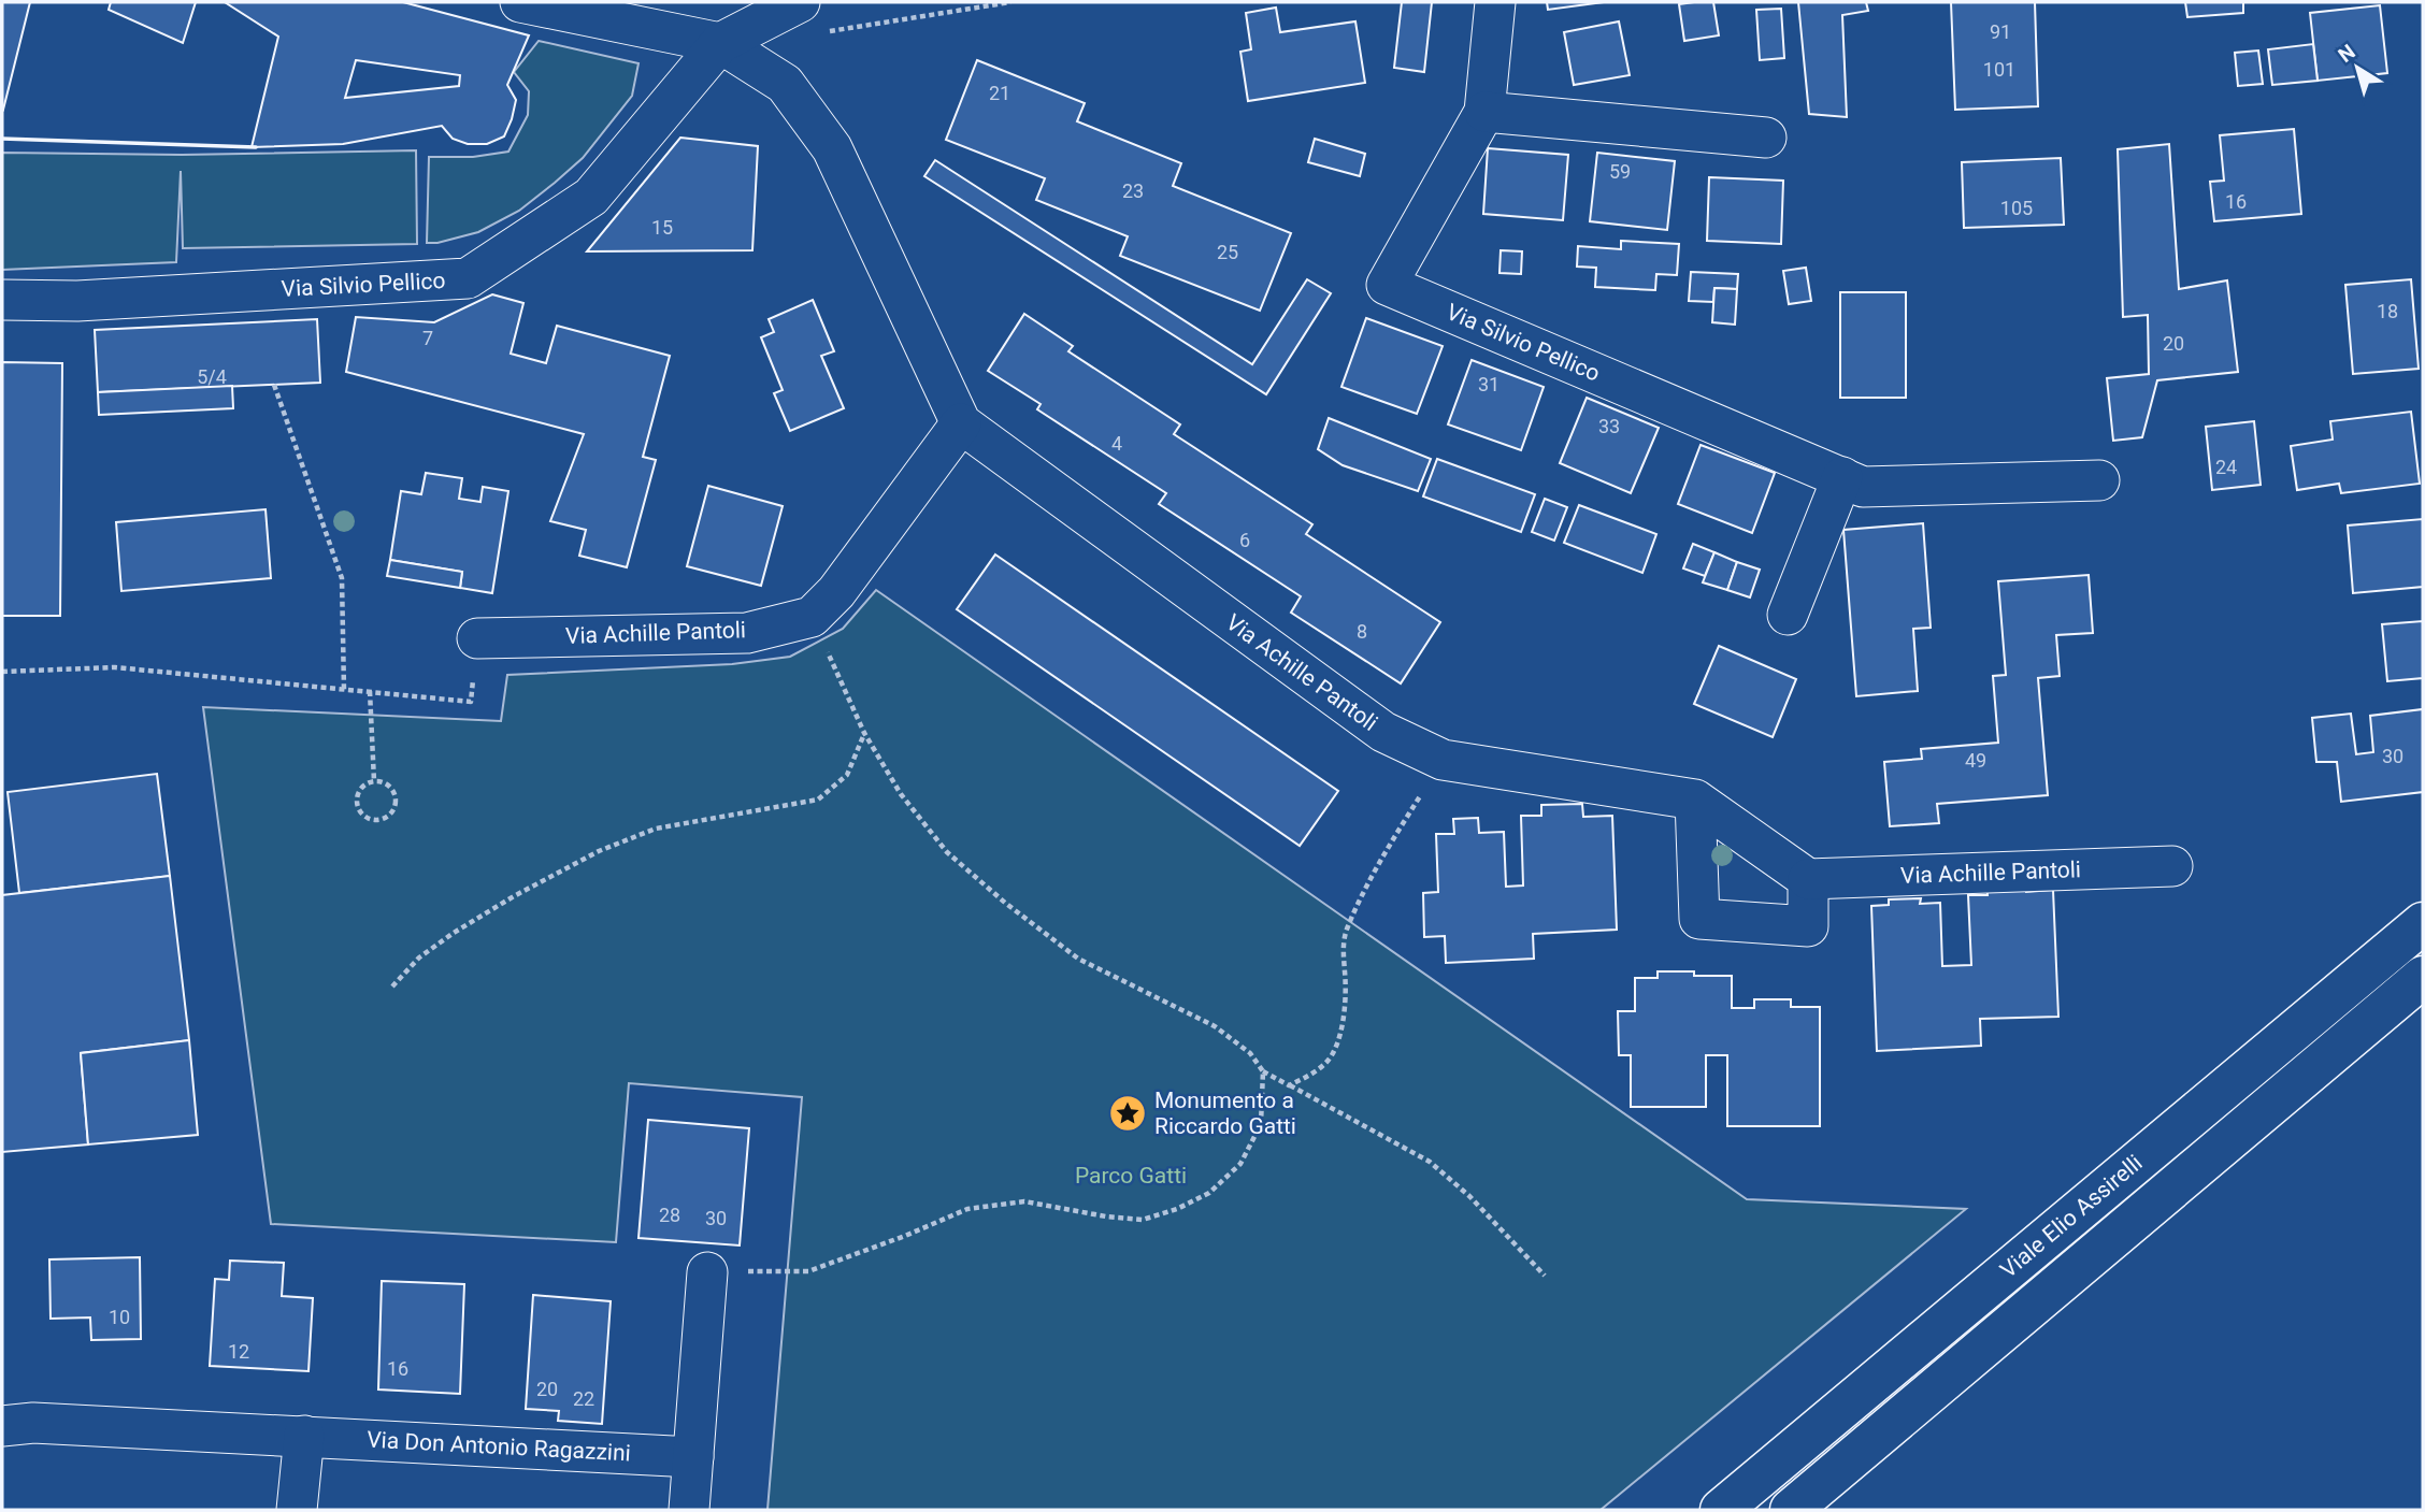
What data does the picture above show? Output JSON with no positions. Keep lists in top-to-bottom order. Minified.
{"streets":{"main road":["Viale Elio Assirelli"],"street":["Via Silvio Pellico","Via Achille Pantoli","Via Don Antonio Ragazzini"]},"crossings":[["Via Silvio Pellico","Via Achille Pantoli"]],"parks":["Parco Gatti"],"places":{"place":["Monumento a Riccardo Gatti"]},"house_numbers":["91","101","21","59","23","16","105","15","25","18","7","20","5/4","31","33","4","24","6","8","30","49","28","30","10","12","16","20","22"],"north":"top left"}
